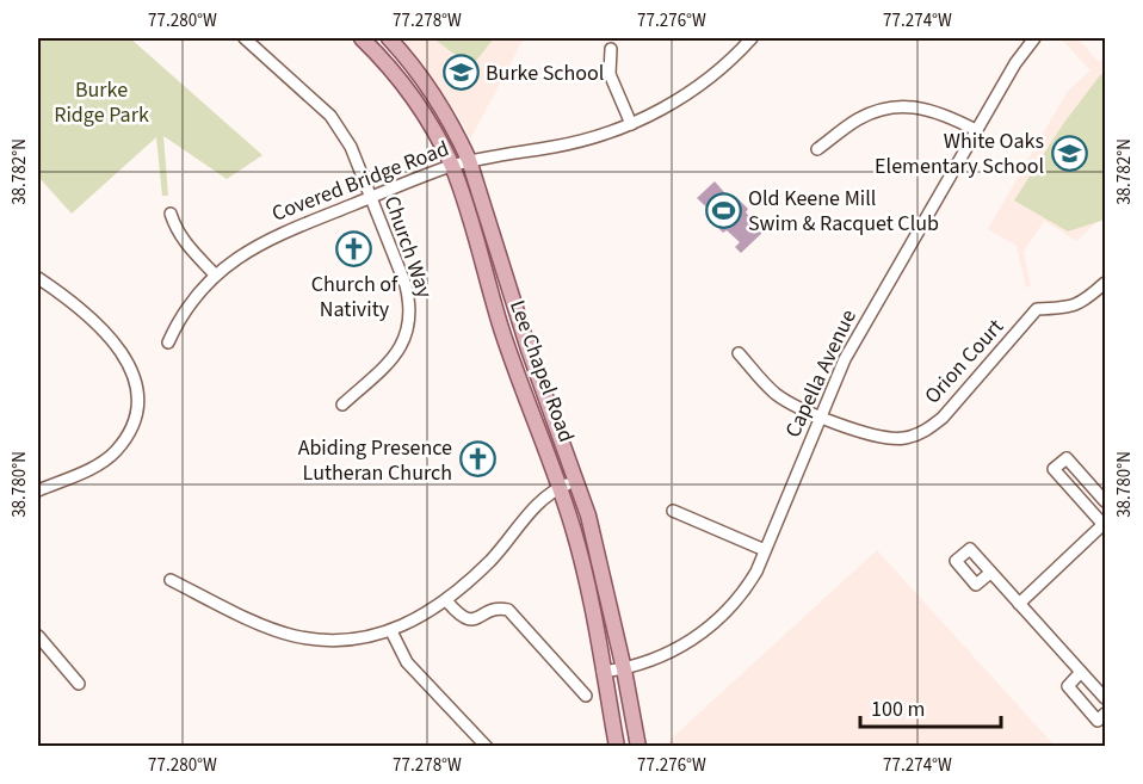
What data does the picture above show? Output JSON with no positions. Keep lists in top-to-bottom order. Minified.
{"streets":{"main road":["Lee Chapel Road"],"street":["Covered Bridge Road","Church Way","Orion Court","Capella Avenue"]},"crossings":[["Covered Bridge Road","Church Way"],["Covered Bridge Road","Lee Chapel Road"],["Orion Court","Capella Avenue"],["Lee Chapel Road","Capella Avenue"]],"parks":["Burke Ridge Park"],"places":{"school or university":["Burke School","White Oaks Elementary School"],"sports":["Old Keene Mill Swim & Racquet Club"],"church":["Church of Nativity","Abiding Presence Lutheran Church"]},"scale_bar":"100 m","coordinates":["77.280°W","77.278°W","77.276°W","77.274°W","38.782°N","38.780°N"]}
